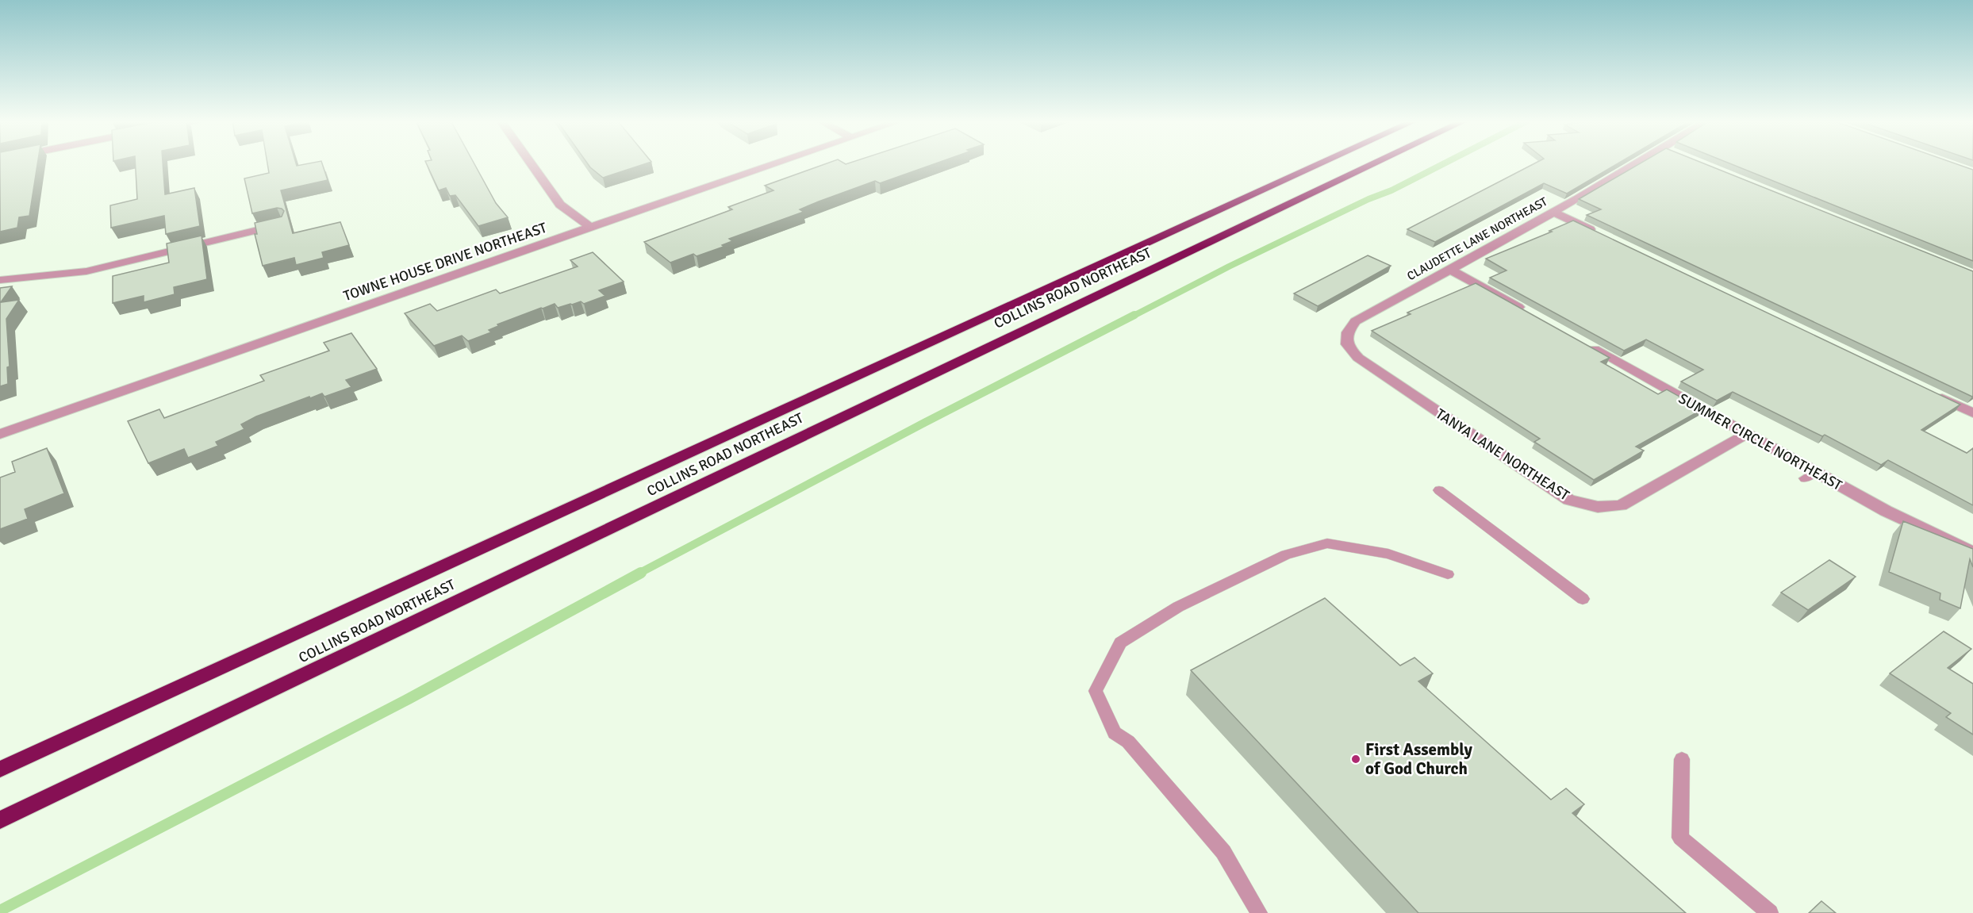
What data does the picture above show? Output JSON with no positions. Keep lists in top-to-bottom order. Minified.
{"streets":{"highway":["COLLINS ROAD NORTHEAST"],"street":["CLAUDETTE LANE NORTHEAST","TOWNE HOUSE DRIVE NORTHEAST","SUMMER CIRCLE NORTHEAST","TANYA LANE NORTHEAST"]},"crossings":[["CLAUDETTE LANE NORTHEAST","TANYA LANE NORTHEAST"],["SUMMER CIRCLE NORTHEAST","TANYA LANE NORTHEAST"]],"places":["First Assembly of God Church"]}
